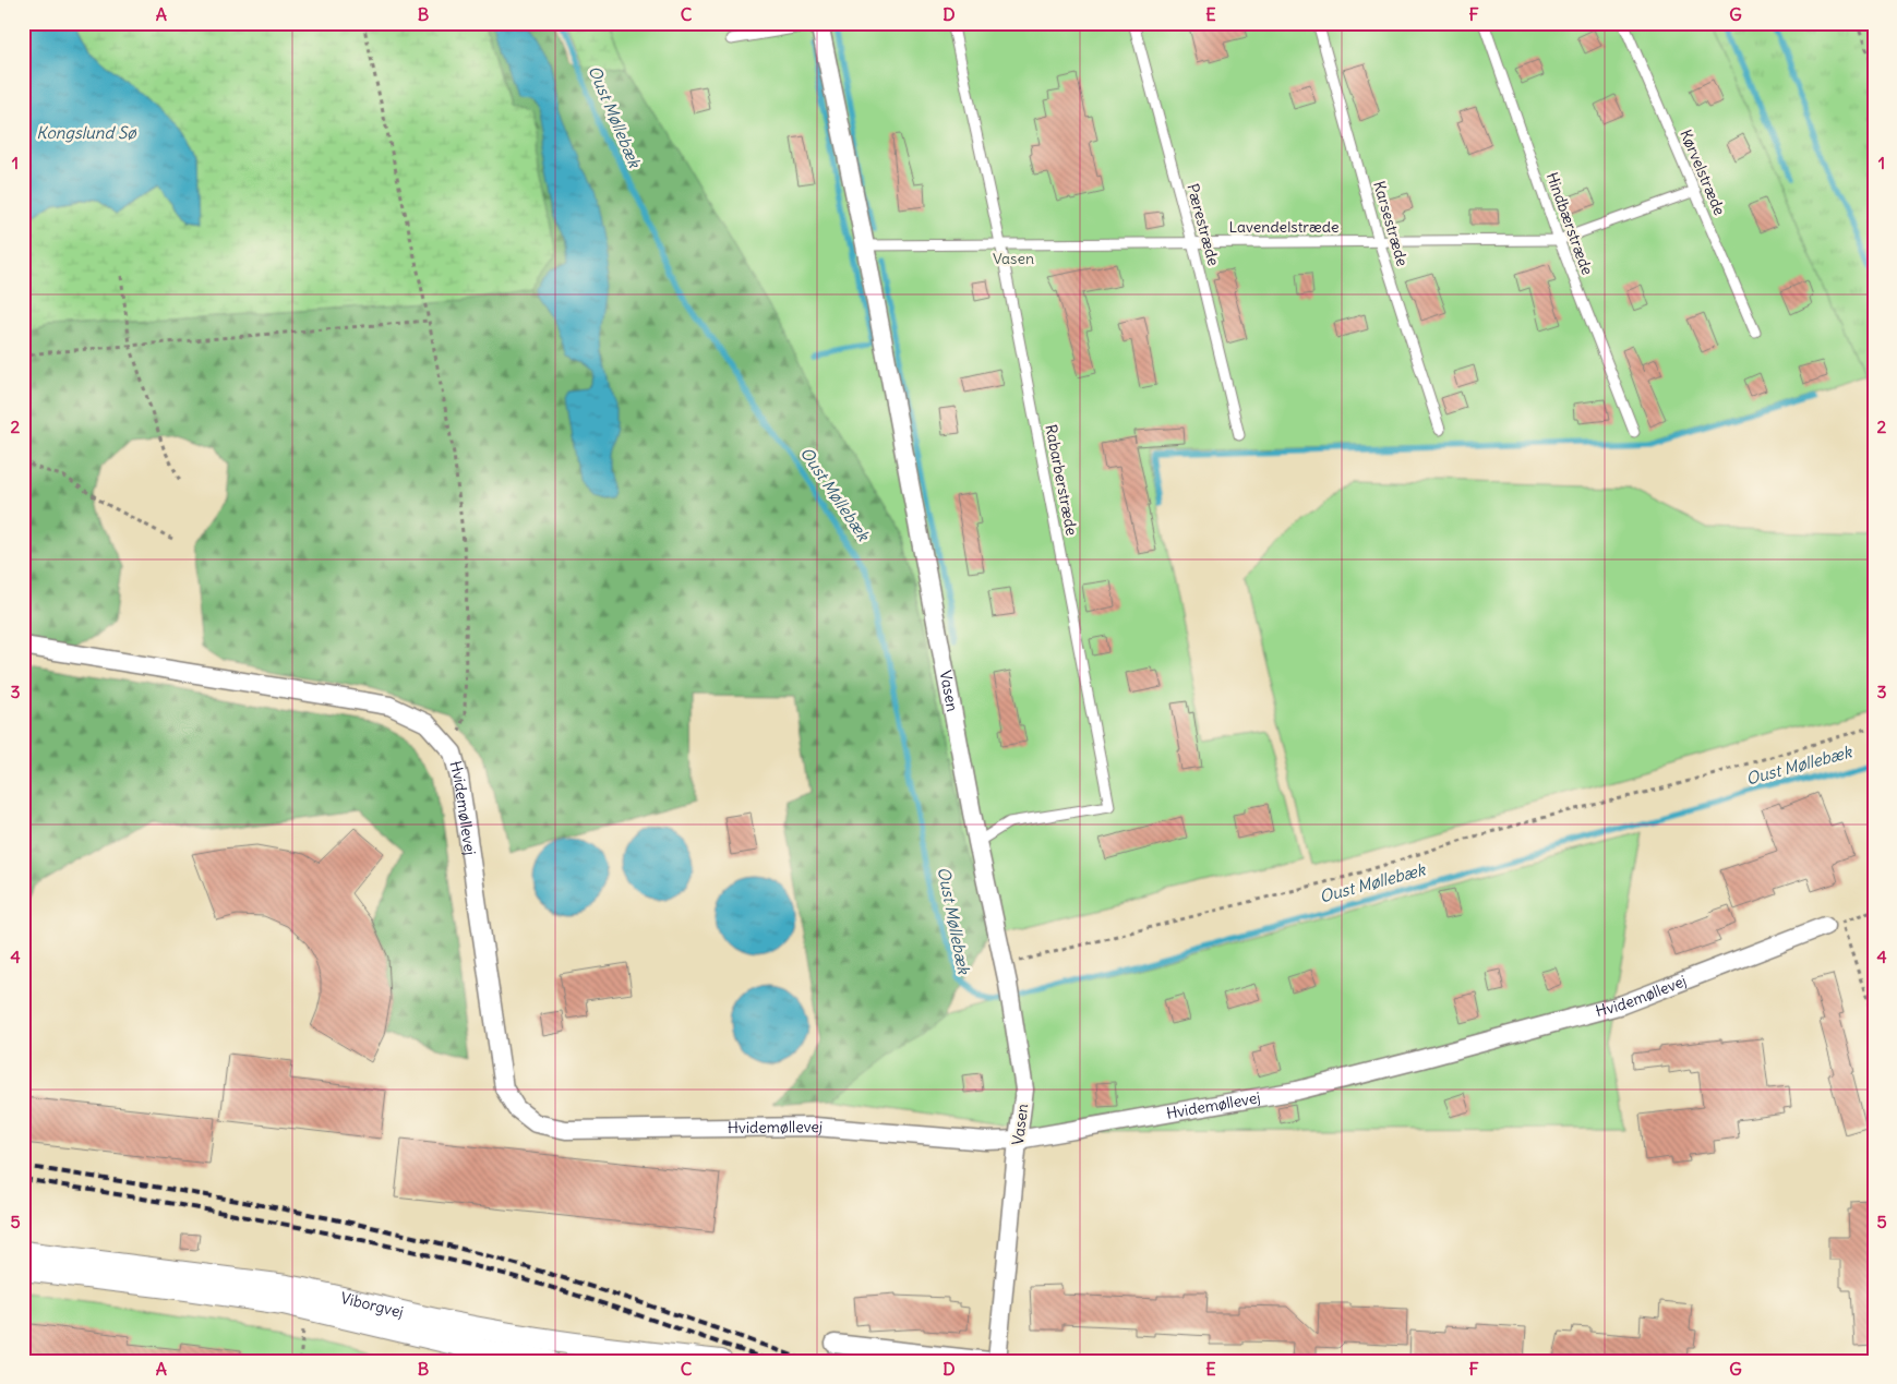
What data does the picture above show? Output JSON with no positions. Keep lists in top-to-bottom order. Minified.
{"streets":{"street":["Vasen","Hvidemøllevej","Viborgvej"],"lane":["Kørvelstræde","Karsestræde","Hindbærstræde","Pærestræde","Lavendelstræde","Rabarberstræde"]},"crossings":[["Kørvelstræde","Lavendelstræde"],["Karsestræde","Lavendelstræde"],["Hindbærstræde","Lavendelstræde"],["Pærestræde","Lavendelstræde"],["Lavendelstræde","Rabarberstræde"],["Lavendelstræde","Vasen"],["Rabarberstræde","Vasen"],["Vasen","Hvidemøllevej"]],"water":["Oust Møllebæk","Kongslund Sø"],"parks":["Vasen"],"grid":{"columns":["A","B","C","D","E","F","G"],"rows":["1","2","3","4","5"]}}
